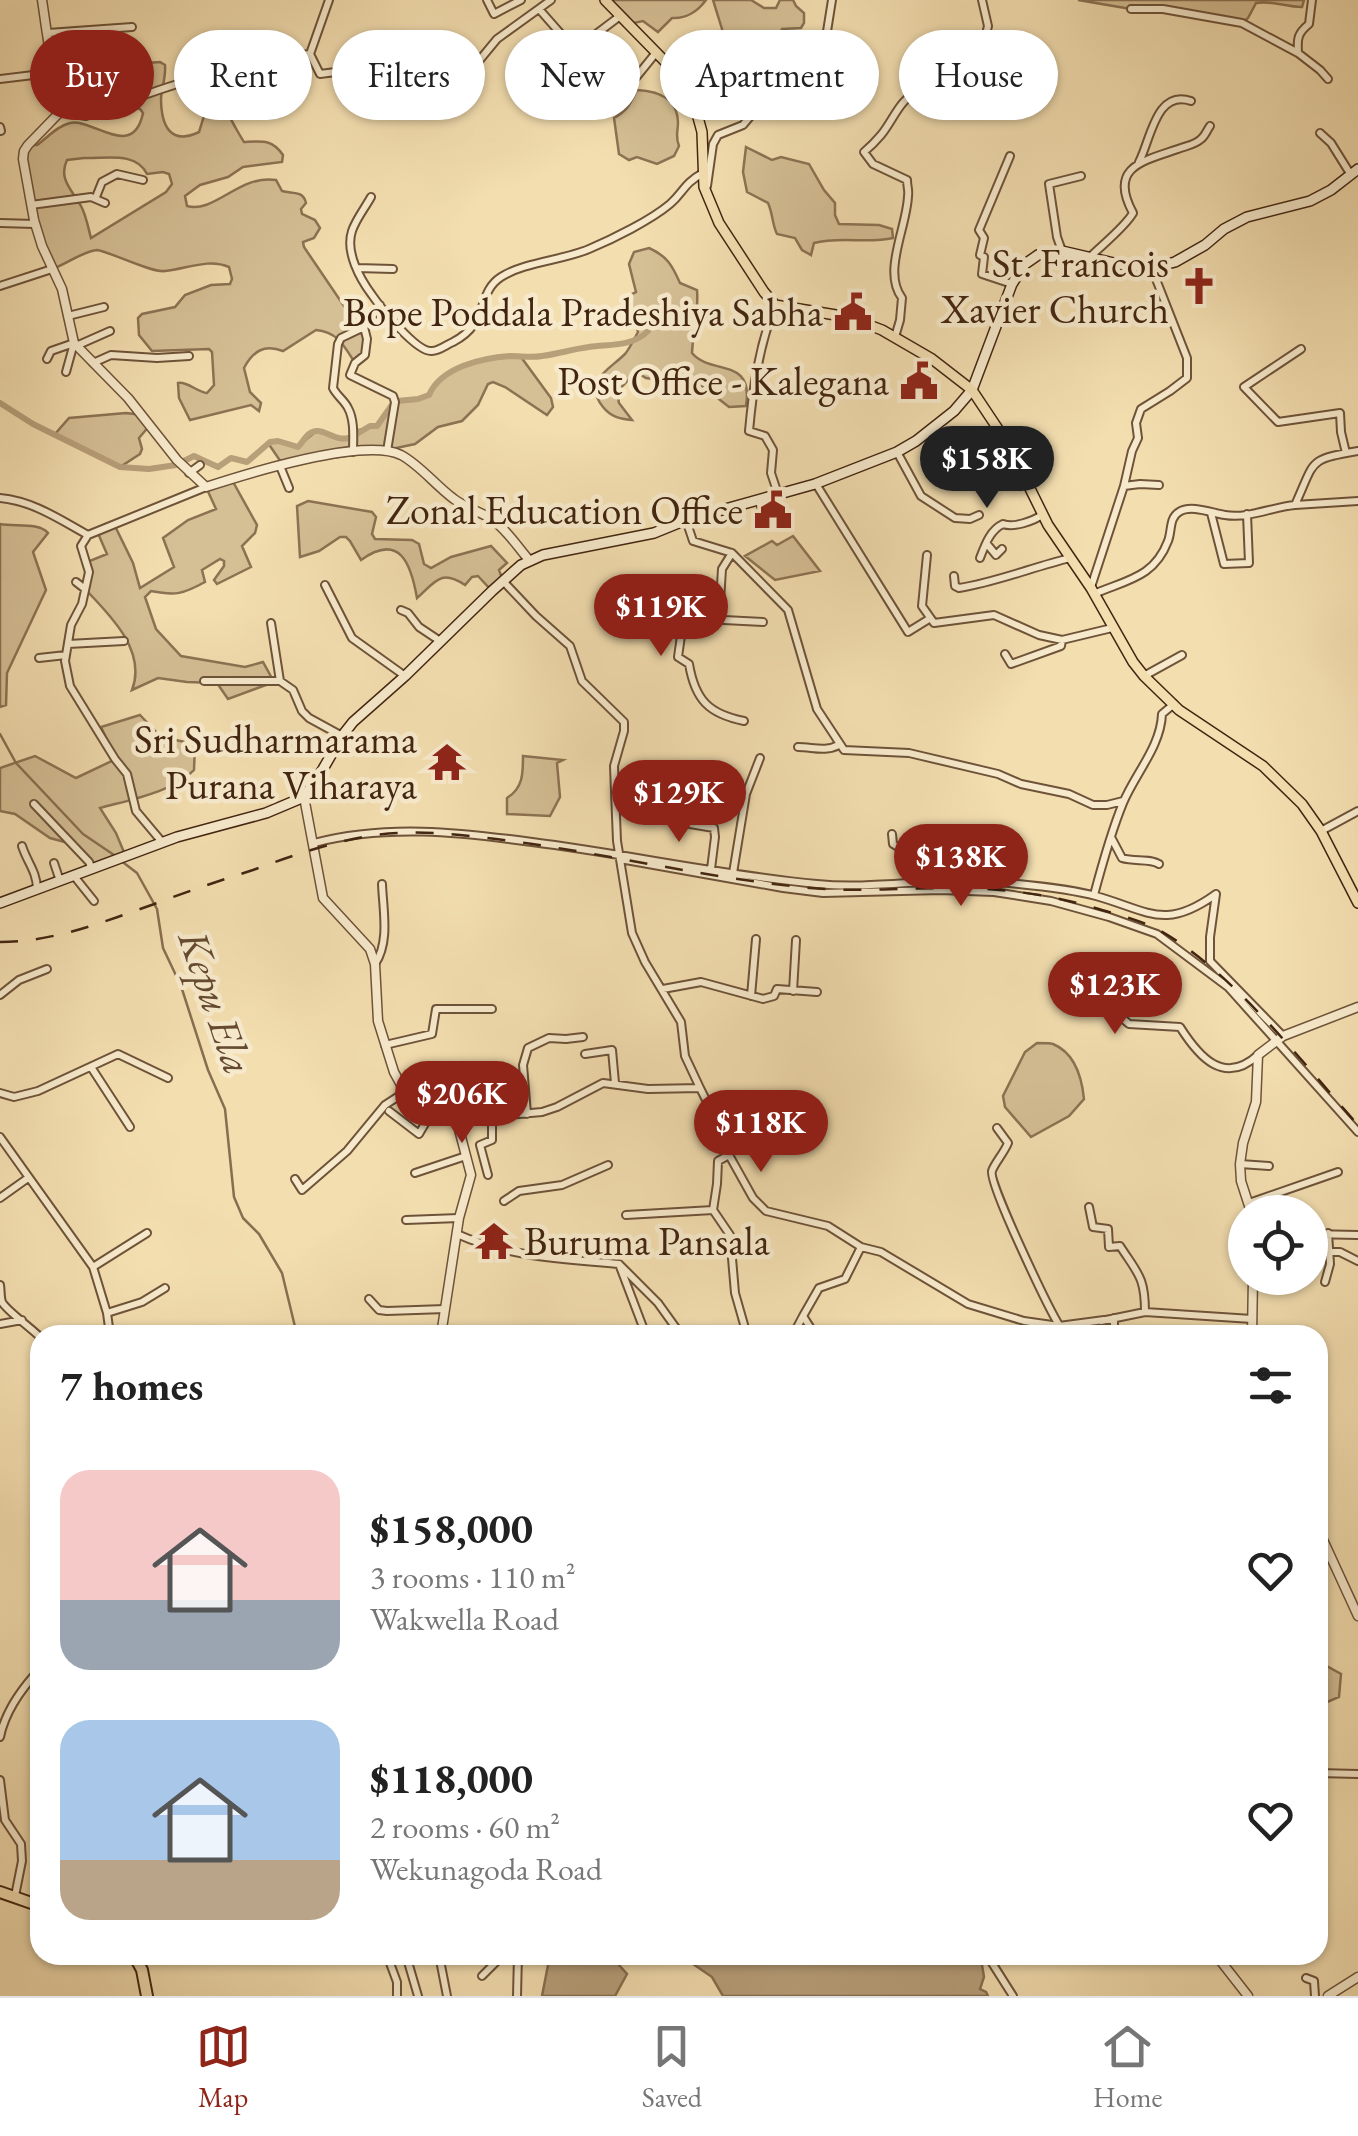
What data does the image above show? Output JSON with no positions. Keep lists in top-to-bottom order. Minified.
{"water":["Kepu Ela"],"places":{"church":["St. Francois Xavier Church"],"public building":["Bope Poddala Pradeshiya Sabha","Post Office - Kalegana","Zonal Education Office"],"temple":["Sri Sudharmarama Purana Viharaya","Buruma Pansala"]},"page":{"chip":["Buy","Rent","Filters","New","Apartment","House"],"price":["$158K","$119K","$129K","$138K","$123K","$206K","$118K"],"heading":"7 homes","list":[{"name":"$158,000","note":"3 rooms · 110 m² · Wakwella Road"},{"name":"$118,000","note":"2 rooms · 60 m² · Wekunagoda Road"}],"tabs":["Map","Saved","Home"]}}
